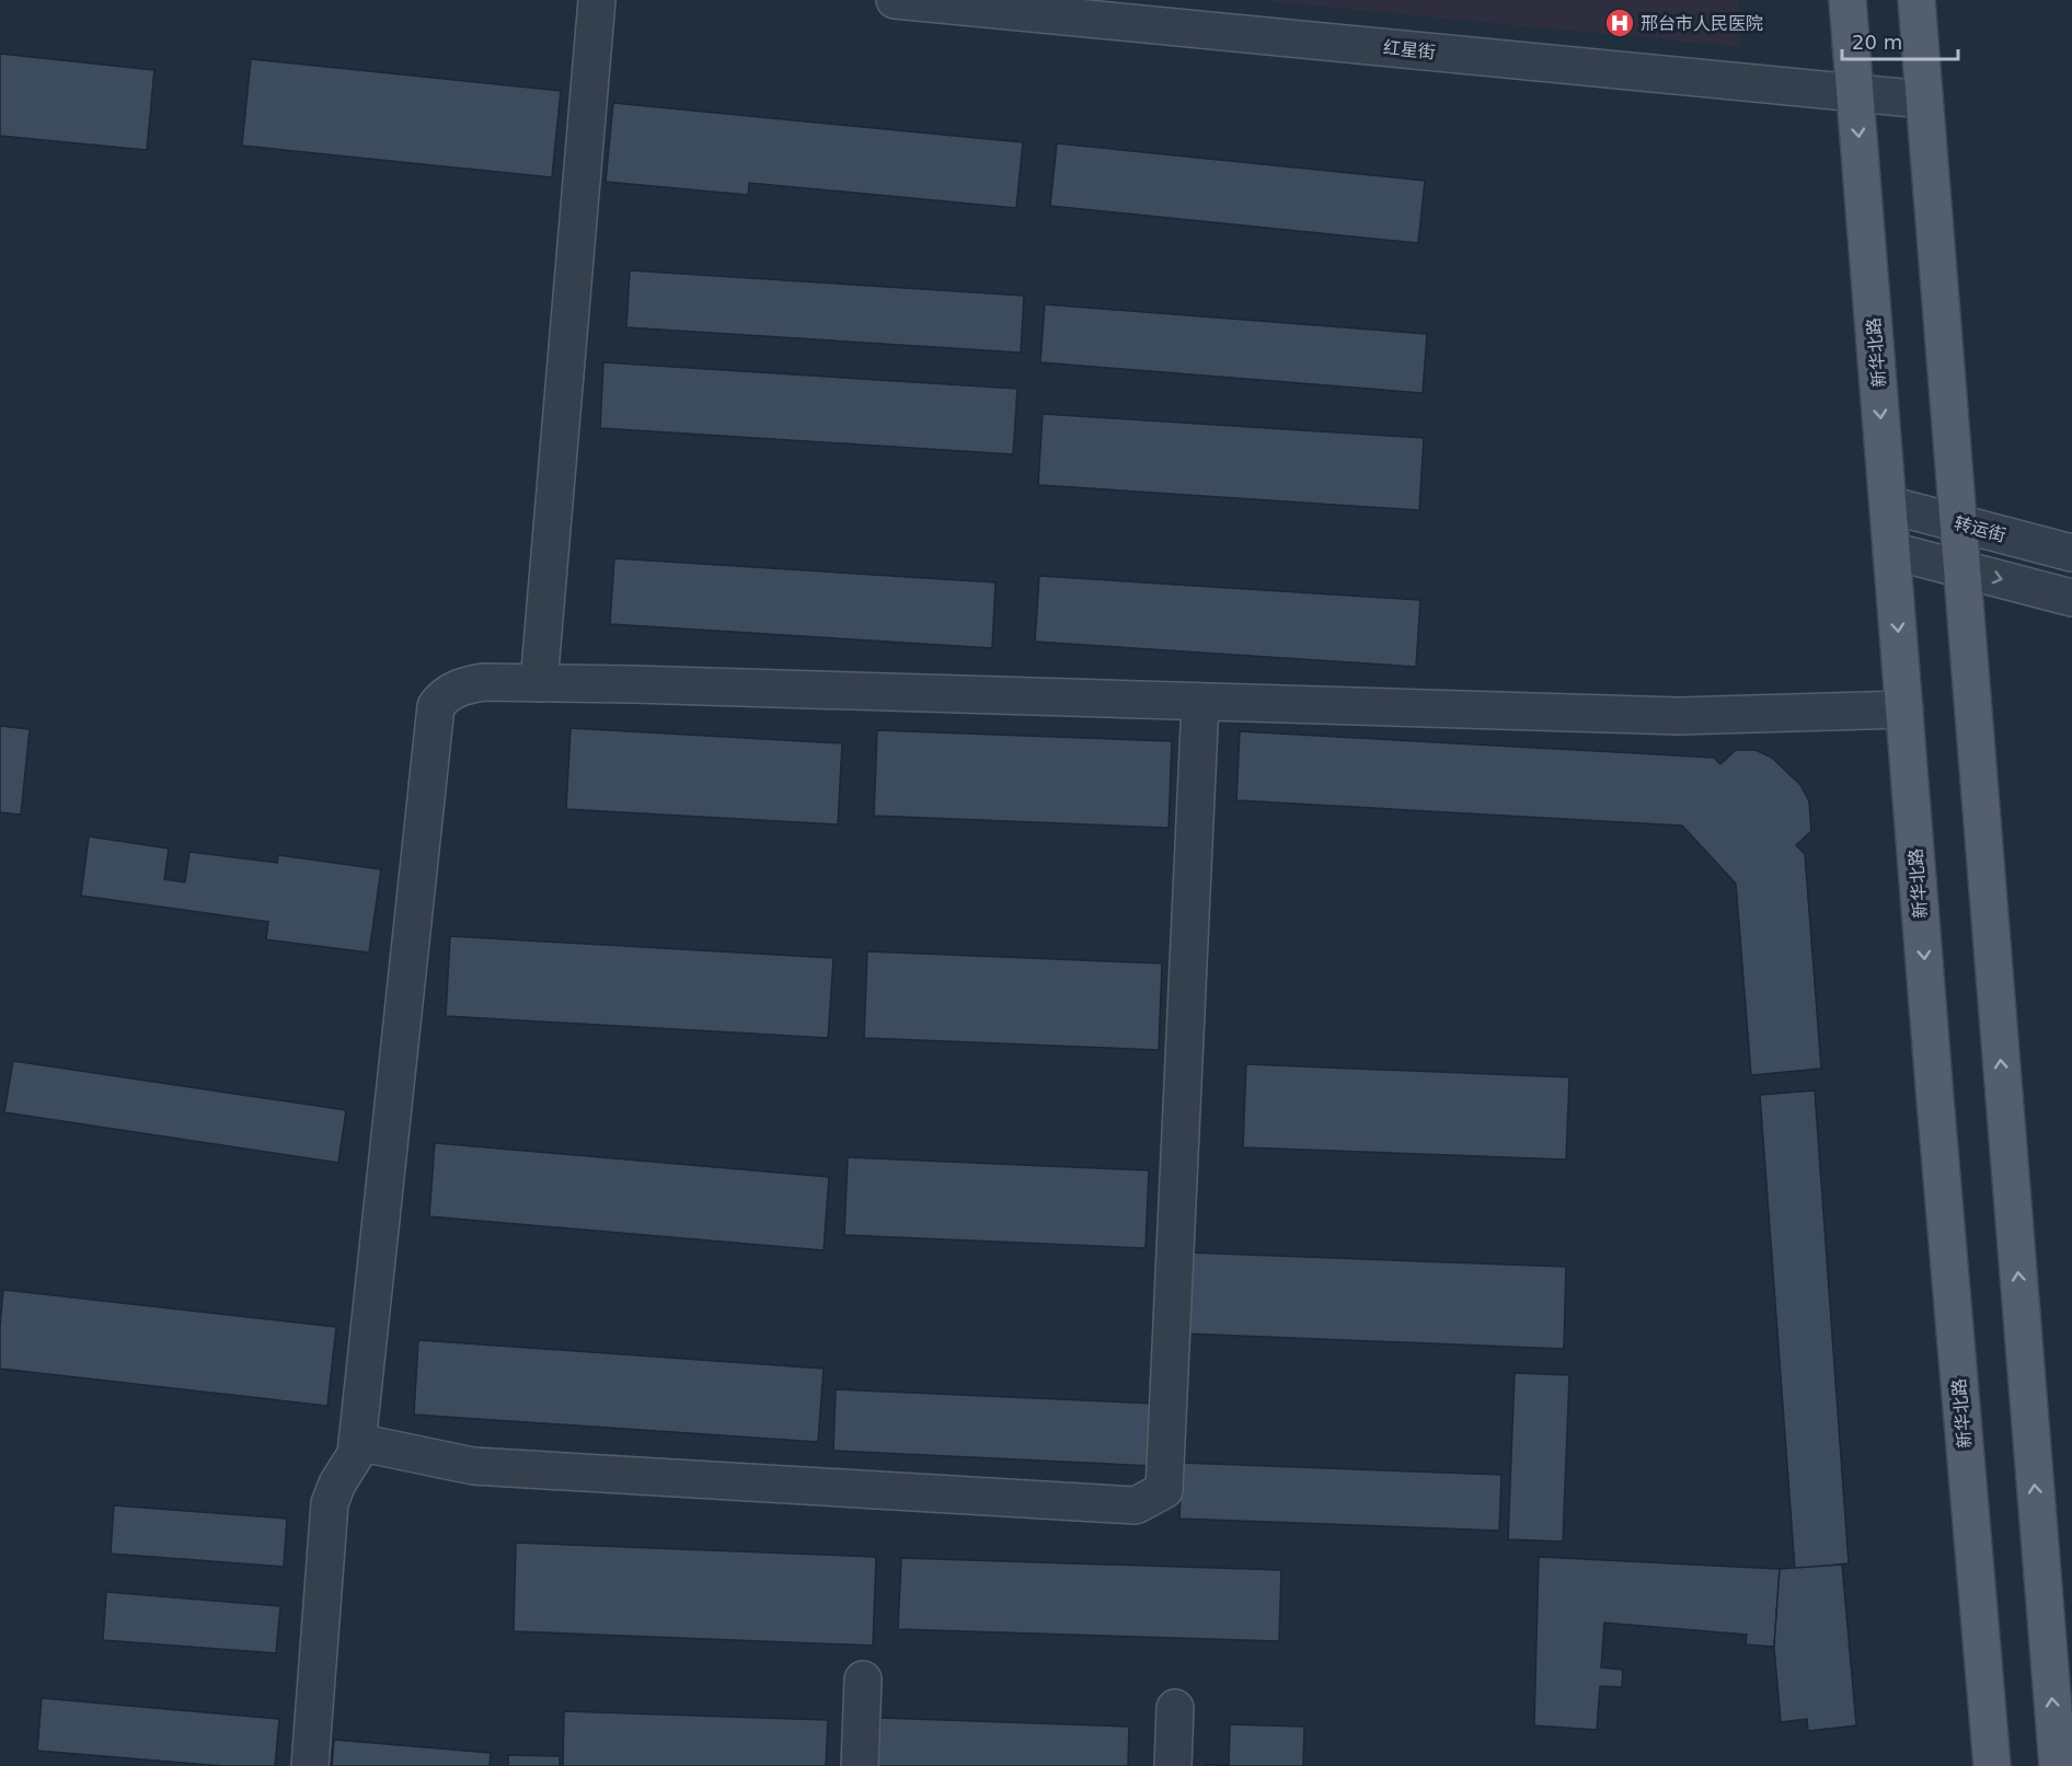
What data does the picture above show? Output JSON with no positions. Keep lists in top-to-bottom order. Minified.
{"streets":{"main road":["新华北路"],"street":["红星街","转运街"]},"crossings":[["红星街","新华北路"],["新华北路","转运街"]],"places":{"hospital":["邢台市人民医院"]},"scale_bar":"20 m"}
